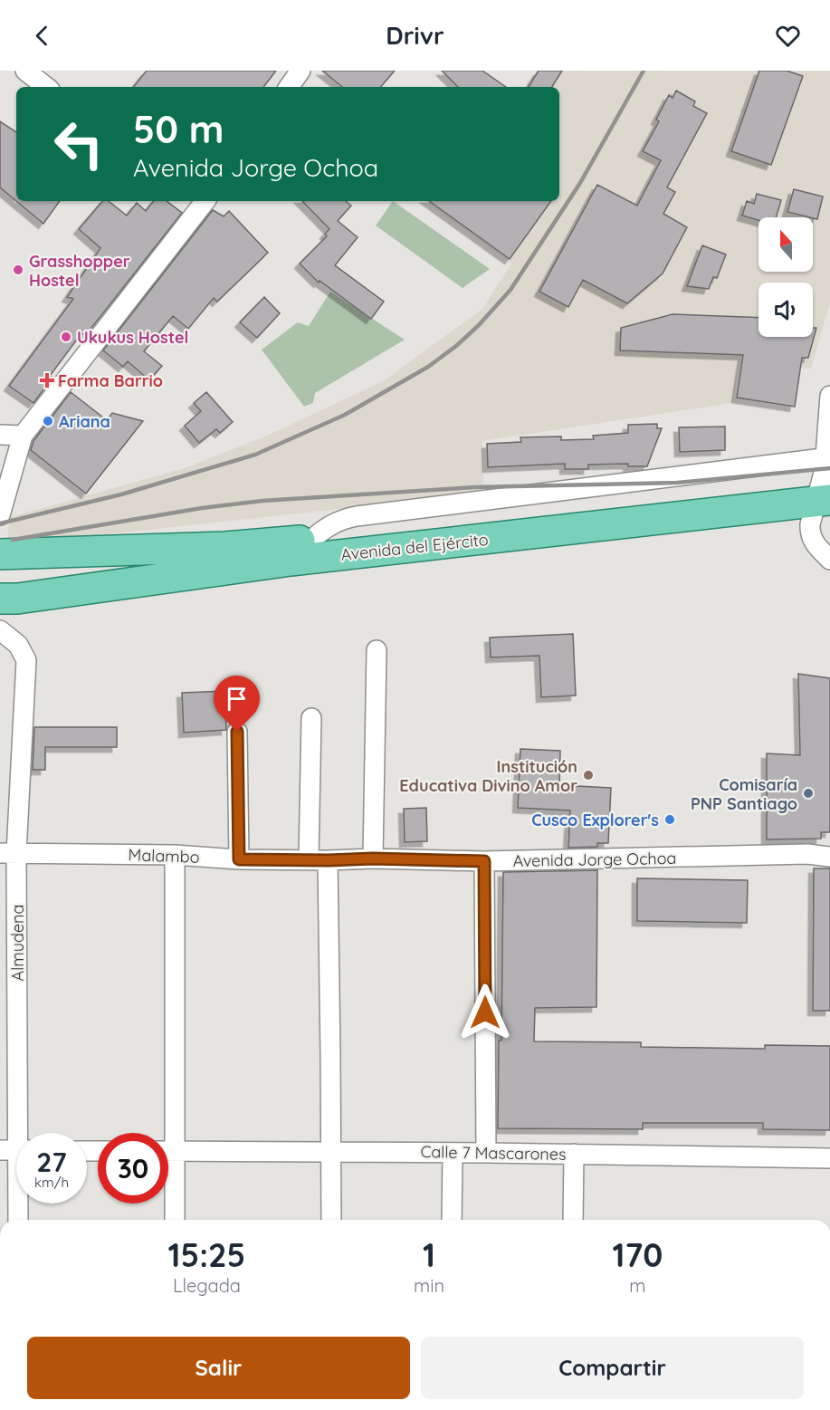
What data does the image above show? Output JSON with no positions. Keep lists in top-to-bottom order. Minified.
{"streets":{"main road":["Avenida del Ejército"],"street":["Malambo","Avenida Jorge Ochoa","Almudena","Calle 7 Mascarones"]},"crossings":[["Malambo","Avenida Jorge Ochoa"],["Malambo","Almudena"]],"places":{"other":["Grasshopper Hostel","Ukukus Hostel","Ariana","Institución Educativa Divino Amor","Comisaría PNP Santiago","Cusco Explorer's"],"health":["Farma Barrio"]},"north":"top","page":{"header":"Drivr","turn":["50 m","Avenida Jorge Ochoa"],"speed":"27 km/h","limit":"30","eta":["15:25","Llegada","1","min","170","m"],"buttons":["Salir","Compartir"]}}
